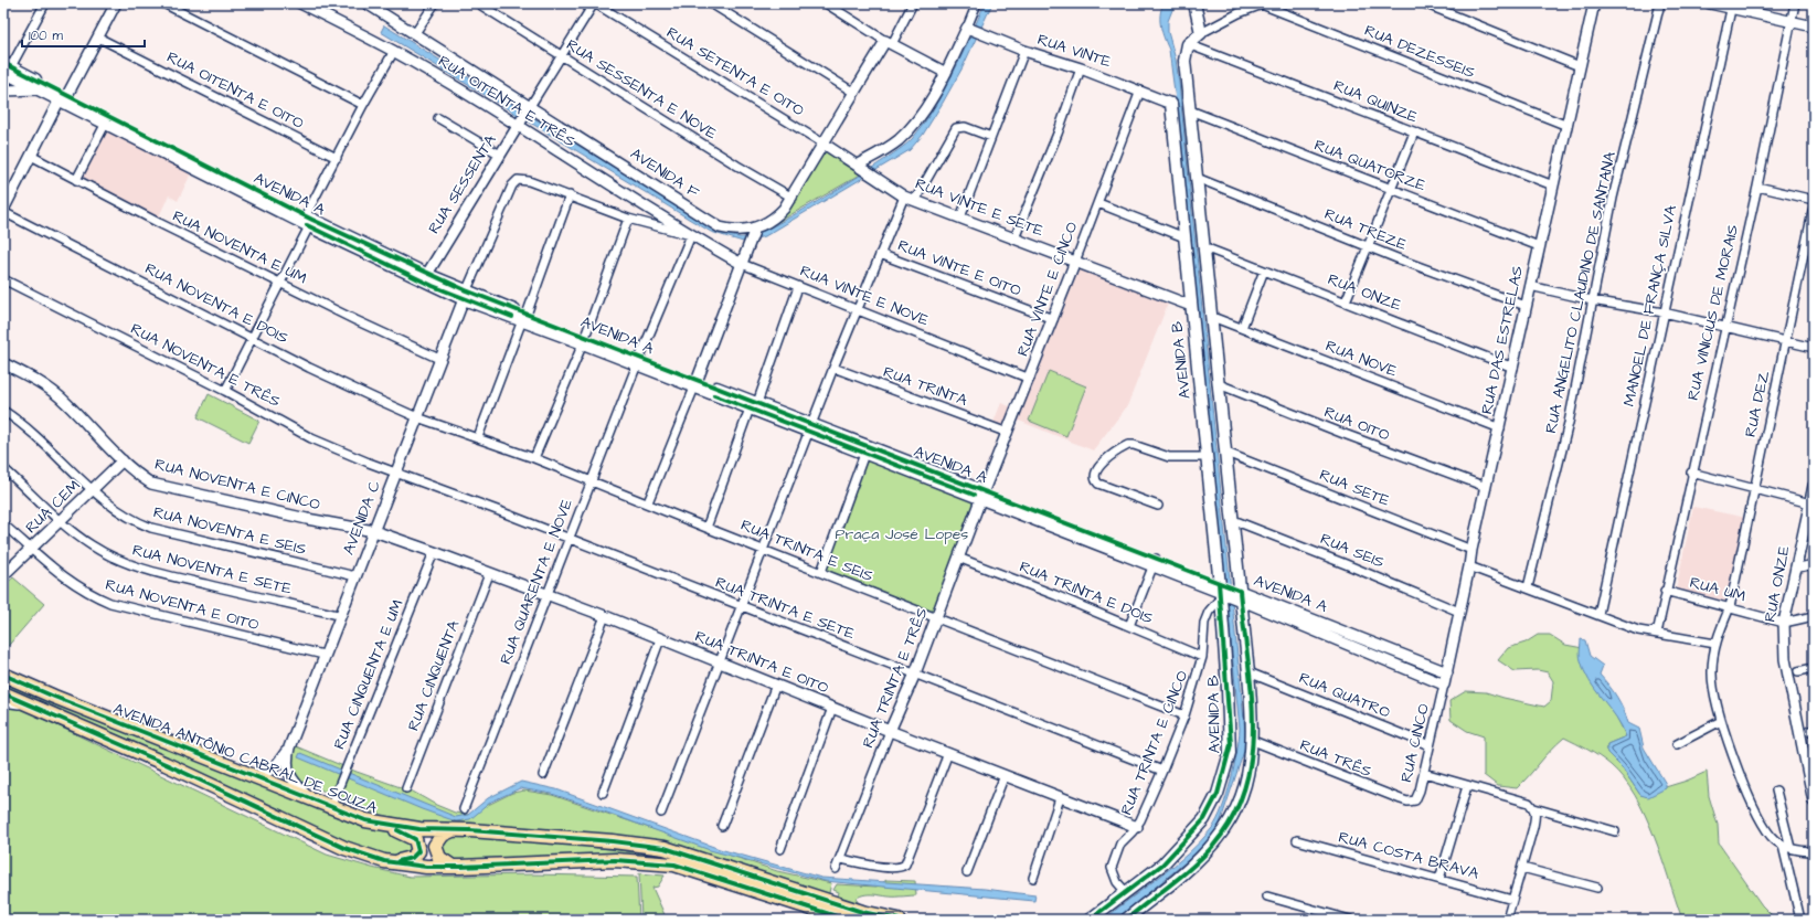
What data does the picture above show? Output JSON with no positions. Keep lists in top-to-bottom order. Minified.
{"streets":{"highway":["AVENIDA ANTÔNIO CABRAL DE SOUZA"],"main road":["AVENIDA A","AVENIDA B"],"street":["RUA VINTE","RUA DEZESSEIS","RUA SETENTA E OITO","RUA SESSENTA E NOVE","RUA OITENTA E OITO","RUA OITENTA E TRÊS","RUA QUINZE","RUA QUATORZE","AVENIDA F","RUA SESSENTA","RUA VINTE E SETE","RUA TREZE","RUA NOVENTA E UM","RUA VINTE E OITO","RUA VINTE E CINCO","RUA ONZE","RUA ANGELITO CLAUDINO DE SANTANA","RUA VINTE E NOVE","RUA NOVENTA E DOIS","MANOEL DE FRANÇA SILVA","RUA VINICIUS DE MORAIS","RUA DAS ESTRELAS","RUA NOVE","RUA NOVENTA E TRÊS","RUA TRINTA","RUA DEZ","RUA OITO","RUA NOVENTA E CINCO","RUA SETE","RUA CEM","AVENIDA C","RUA NOVENTA E SEIS","RUA TRINTA E SEIS","RUA SEIS","RUA NOVENTA E SETE","RUA QUARENTA E NOVE","RUA UM","RUA TRINTA E DOIS","RUA NOVENTA E OITO","RUA TRINTA E SETE","RUA TRINTA E OITO","RUA CINQUENTA E UM","RUA CINQUENTA","RUA TRINTA E TRÊS","RUA QUATRO","RUA TRINTA E CINCO","RUA CINCO","RUA TRÊS","RUA COSTA BRAVA"]},"crossings":[["RUA VINTE","RUA VINTE E CINCO"],["RUA VINTE","AVENIDA B"],["RUA DEZESSEIS","RUA DAS ESTRELAS"],["RUA SETENTA E OITO","AVENIDA F"],["RUA SETENTA E OITO","RUA VINTE E SETE"],["RUA SESSENTA E NOVE","AVENIDA F"],["RUA OITENTA E TRÊS","RUA SESSENTA"],["RUA OITENTA E TRÊS","RUA VINTE E NOVE"],["RUA OITENTA E TRÊS","RUA QUARENTA E NOVE"],["RUA QUINZE","RUA DAS ESTRELAS"],["RUA QUATORZE","RUA DAS ESTRELAS"],["AVENIDA F","RUA SESSENTA"],["RUA SESSENTA","AVENIDA A"],["AVENIDA A","RUA VINTE E CINCO"],["AVENIDA A","RUA DAS ESTRELAS"],["AVENIDA A","AVENIDA B"],["AVENIDA A","AVENIDA C"],["AVENIDA A","RUA QUARENTA E NOVE"],["AVENIDA A","RUA TRINTA E TRÊS"],["AVENIDA A","RUA TRINTA E CINCO"],["AVENIDA A","RUA CINCO"],["RUA VINTE E SETE","RUA VINTE E CINCO"],["RUA VINTE E SETE","AVENIDA B"],["RUA TREZE","RUA DAS ESTRELAS"],["RUA NOVENTA E UM","AVENIDA C"],["RUA VINTE E OITO","RUA VINTE E CINCO"],["RUA VINTE E CINCO","RUA VINTE E NOVE"],["RUA VINTE E CINCO","RUA TRINTA"],["RUA VINTE E CINCO","RUA TRINTA E TRÊS"],["RUA ONZE","RUA DAS ESTRELAS"],["RUA ONZE","RUA UM"],["RUA VINTE E NOVE","RUA QUARENTA E NOVE"],["RUA NOVENTA E DOIS","AVENIDA C"],["RUA NOVENTA E DOIS","RUA TRINTA E SEIS"],["RUA VINICIUS DE MORAIS","RUA UM"],["RUA DAS ESTRELAS","RUA NOVE"],["RUA DAS ESTRELAS","RUA OITO"],["RUA DAS ESTRELAS","RUA SETE"],["RUA DAS ESTRELAS","RUA SEIS"],["RUA DAS ESTRELAS","RUA CINCO"],["AVENIDA B","RUA TRINTA E CINCO"],["RUA NOVENTA E TRÊS","AVENIDA C"],["RUA NOVENTA E TRÊS","RUA TRINTA E SETE"],["RUA DEZ","RUA UM"],["RUA NOVENTA E CINCO","RUA CEM"],["RUA NOVENTA E CINCO","AVENIDA C"],["RUA NOVENTA E CINCO","RUA TRINTA E OITO"],["RUA CEM","RUA NOVENTA E SEIS"],["RUA CEM","RUA NOVENTA E SETE"],["RUA CEM","RUA NOVENTA E OITO"],["AVENIDA C","RUA NOVENTA E SEIS"],["AVENIDA C","RUA TRINTA E SEIS"],["AVENIDA C","RUA NOVENTA E SETE"],["AVENIDA C","RUA NOVENTA E OITO"],["AVENIDA C","RUA TRINTA E SETE"],["AVENIDA C","RUA TRINTA E OITO"],["RUA TRINTA E SEIS","RUA QUARENTA E NOVE"],["RUA TRINTA E SEIS","RUA TRINTA E TRÊS"],["RUA TRINTA E SEIS","RUA TRINTA E CINCO"],["RUA QUARENTA E NOVE","RUA TRINTA E SETE"],["RUA QUARENTA E NOVE","RUA TRINTA E OITO"],["RUA TRINTA E DOIS","RUA TRINTA E TRÊS"],["RUA TRINTA E DOIS","RUA TRINTA E CINCO"],["RUA TRINTA E SETE","RUA TRINTA E TRÊS"],["RUA TRINTA E SETE","RUA TRINTA E CINCO"],["RUA TRINTA E OITO","RUA CINQUENTA E UM"],["RUA TRINTA E OITO","RUA CINQUENTA"],["RUA TRINTA E OITO","RUA TRINTA E TRÊS"],["RUA TRINTA E OITO","RUA TRINTA E CINCO"],["RUA CINQUENTA E UM","AVENIDA ANTÔNIO CABRAL DE SOUZA"],["RUA QUATRO","RUA CINCO"],["RUA CINCO","RUA TRÊS"]],"parks":["Praça José Lopes"],"scale_bar":"100 m"}
